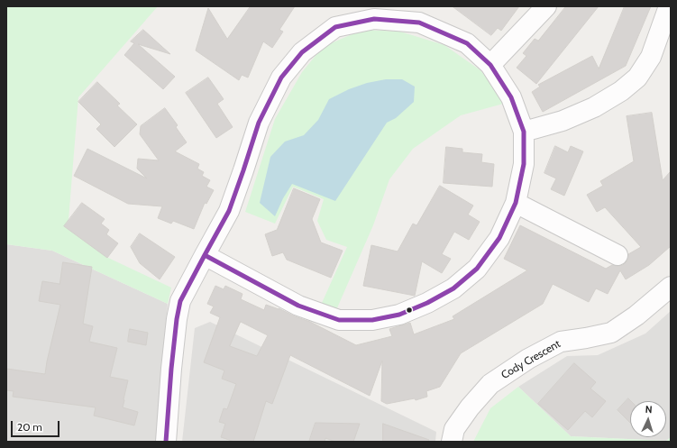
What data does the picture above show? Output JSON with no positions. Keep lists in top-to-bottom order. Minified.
{"streets":{"street":["Cody Crescent"]},"scale_bar":"20 m","north":"top"}
